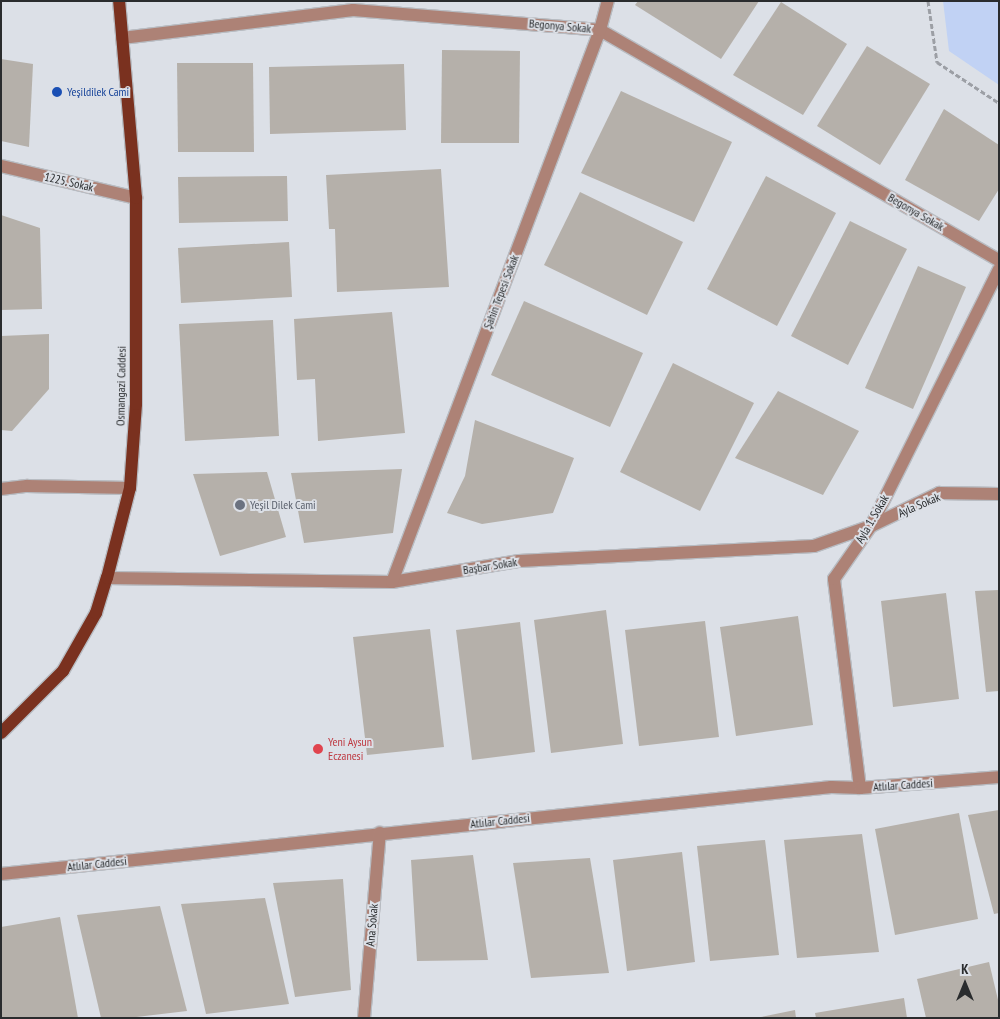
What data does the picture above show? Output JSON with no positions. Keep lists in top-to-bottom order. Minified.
{"streets":{"main road":["Osmangazi Caddesi"],"street":["Begonya Sokak","1225. Sokak","Şahin Tepesi Sokak","Ayla Sokak","Ayla 1. Sokak","Başbar Sokak","Atlılar Caddesi","Ana Sokak"]},"crossings":[["Begonya Sokak","Şahin Tepesi Sokak"],["Begonya Sokak","Osmangazi Caddesi"],["1225. Sokak","Osmangazi Caddesi"],["Şahin Tepesi Sokak","Başbar Sokak"],["Osmangazi Caddesi","Başbar Sokak"],["Ayla Sokak","Ayla 1. Sokak"],["Ayla Sokak","Başbar Sokak"],["Ayla 1. Sokak","Başbar Sokak"],["Ayla 1. Sokak","Atlılar Caddesi"],["Atlılar Caddesi","Ana Sokak"]],"places":["Yeşildilek Cami","Yeşil Dilek Cami","Yeni Aysun Eczanesi"],"north":"top"}
